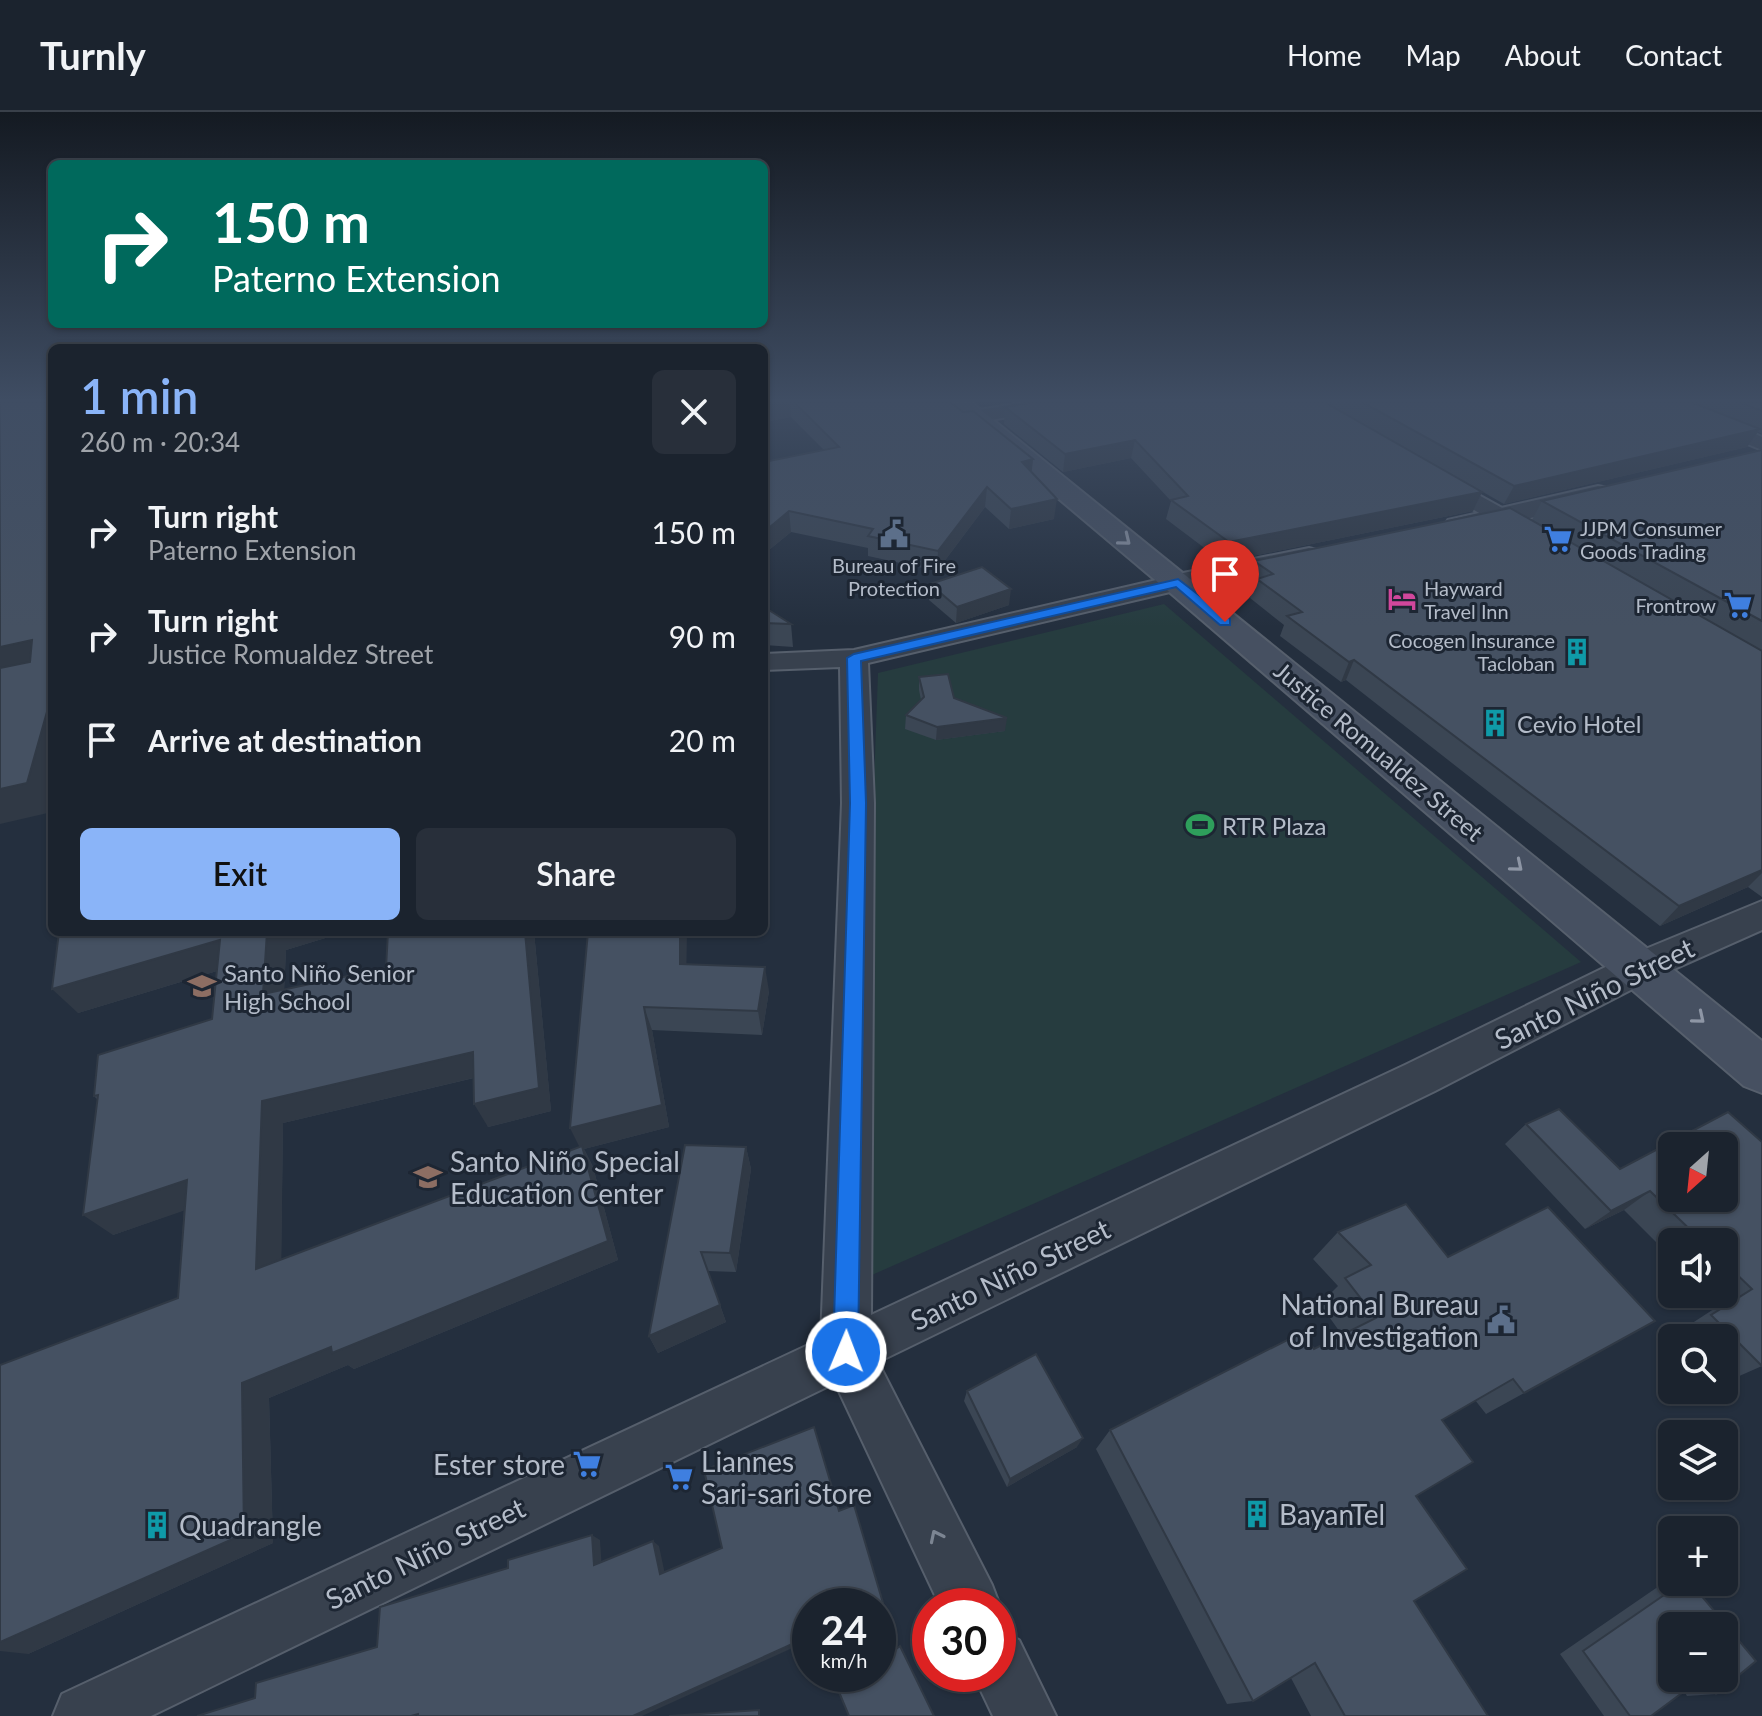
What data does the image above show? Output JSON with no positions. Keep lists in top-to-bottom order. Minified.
{"streets":{"main road":["Justice Romualdez Street"],"street":["Santo Niño Street"]},"crossings":[["Justice Romualdez Street","Santo Niño Street"]],"one_way":["Justice Romualdez Street"],"places":{"public building":["Bureau of Fire Protection","National Bureau of Investigation"],"supermarket":["JJPM Consumer Goods Trading","Frontrow","Ester store","Liannes Sari-sari Store"],"hotel":["Hayward Travel Inn"],"building":["Cocogen Insurance Tacloban","Cevio Hotel","BayanTel","Quadrangle"],"sports":["RTR Plaza"],"school or university":["Santo Niño Senior High School","Santo Niño Special Education Center"]},"north":"bottom left","page":{"header":"Turnly","nav":["Home","Map","About","Contact"],"turn":["150 m","Paterno Extension"],"heading":["1 min","260 m · 20:34"],"list":[{"name":"Turn right","note":"Paterno Extension","value":"150 m"},{"name":"Turn right","note":"Justice Romualdez Street","value":"90 m"},{"name":"Arrive at destination","value":"20 m"}],"buttons":["Exit","Share"],"map_buttons":["+","−"],"speed":"24 km/h","limit":"30"}}
